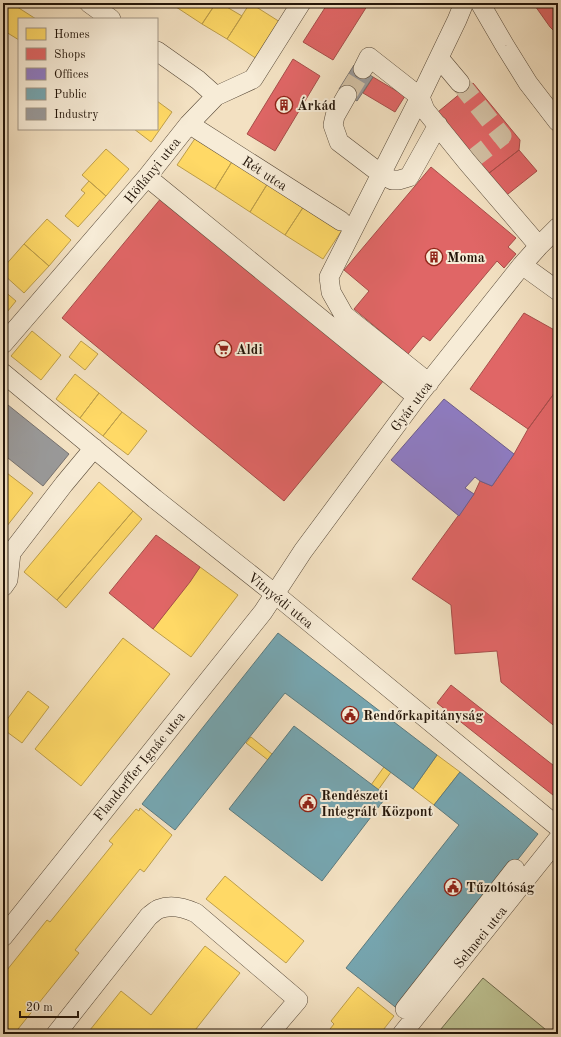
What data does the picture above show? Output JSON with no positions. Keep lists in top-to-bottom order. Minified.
{"streets":{"street":["Höflányi utca","Rét utca","Gyár utca","Vitnyédi utca","Flandorffer Ignác utca","Selmeci utca"]},"crossings":[["Höflányi utca","Rét utca"],["Gyár utca","Vitnyédi utca"],["Gyár utca","Flandorffer Ignác utca"],["Vitnyédi utca","Flandorffer Ignác utca"]],"places":{"building":["Árkád","Moma"],"supermarket":["Aldi"],"public building":["Rendőrkapitányság","Rendészeti Integrált Központ","Tűzoltóság"]},"legend":["Homes","Shops","Offices","Public","Industry"],"scale_bar":"20 m"}
